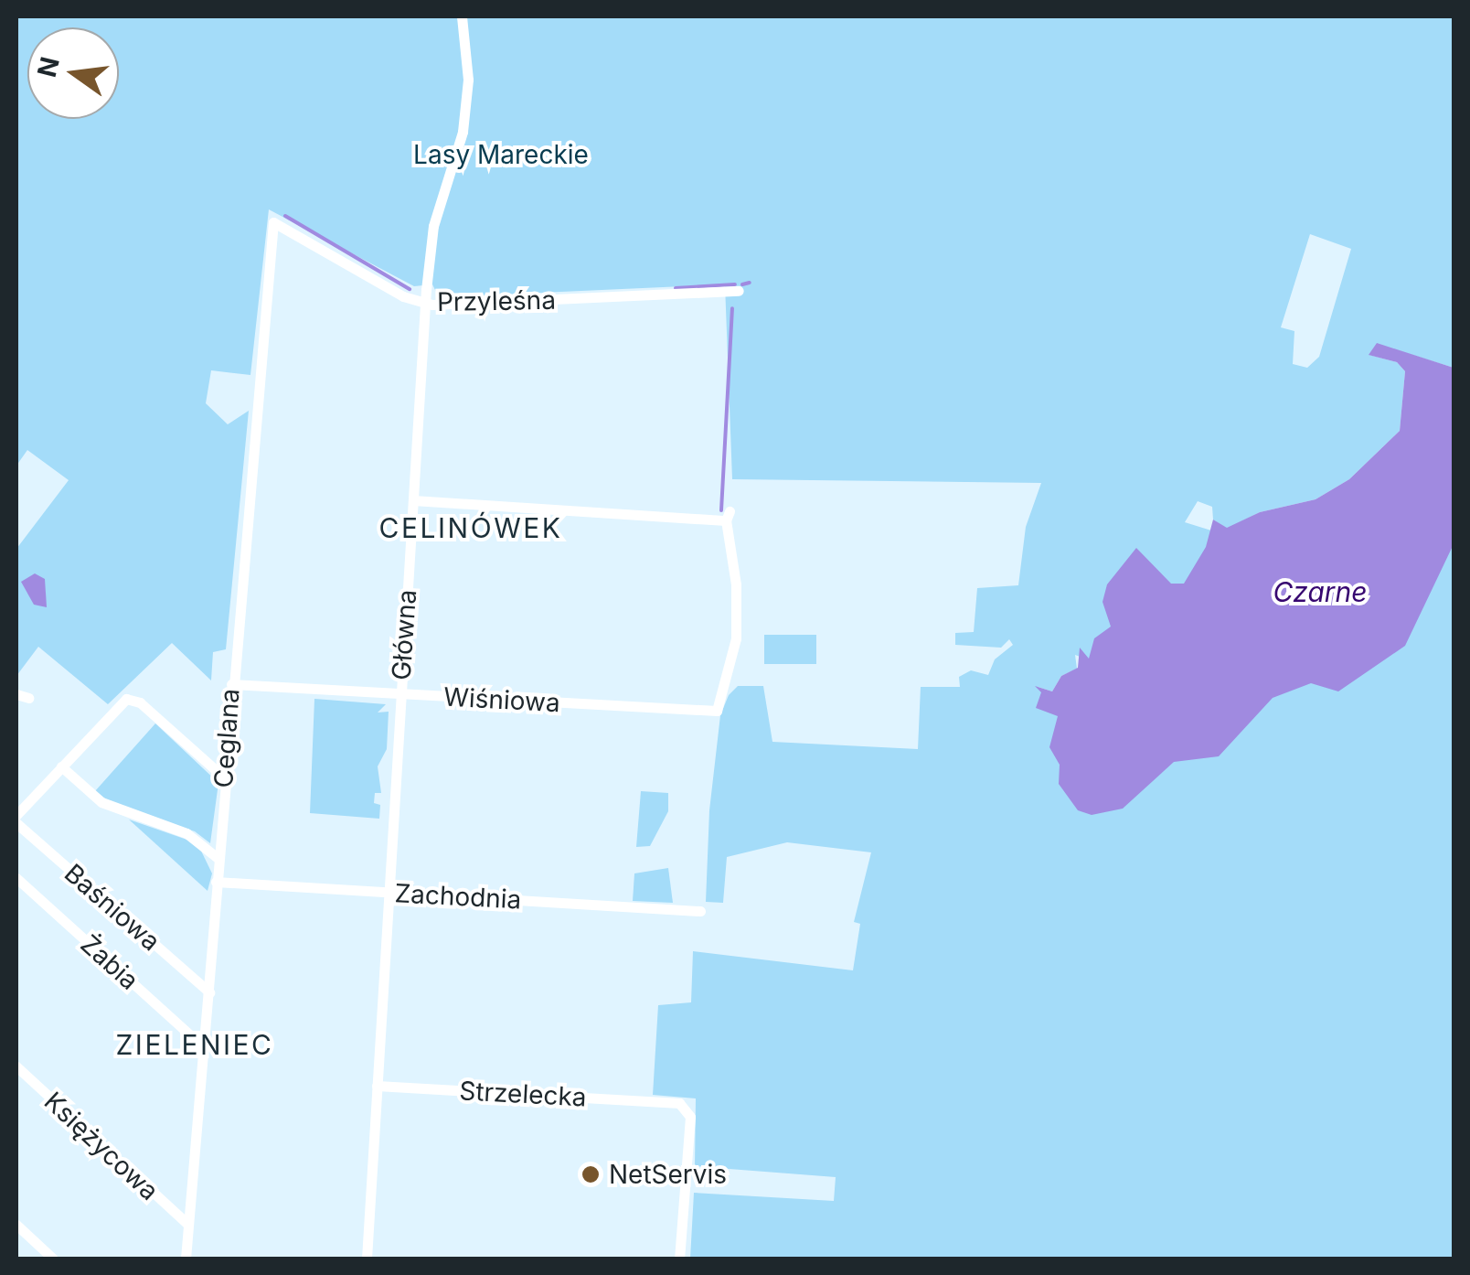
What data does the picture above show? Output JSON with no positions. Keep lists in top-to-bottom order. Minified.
{"streets":{"street":["Przyleśna","Główna","Wiśniowa","Ceglana","Zachodnia","Baśniowa","Żabia","Strzelecka","Księżycowa"]},"crossings":[["Przyleśna","Główna"],["Przyleśna","Ceglana"],["Główna","Wiśniowa"],["Główna","Zachodnia"],["Główna","Strzelecka"],["Wiśniowa","Ceglana"],["Ceglana","Zachodnia"],["Ceglana","Baśniowa"],["Ceglana","Żabia"],["Ceglana","Księżycowa"]],"districts":["CELINÓWEK","ZIELENIEC"],"water":["Czarne"],"parks":["Lasy Mareckie"],"places":["NetServis"],"north":"left"}
